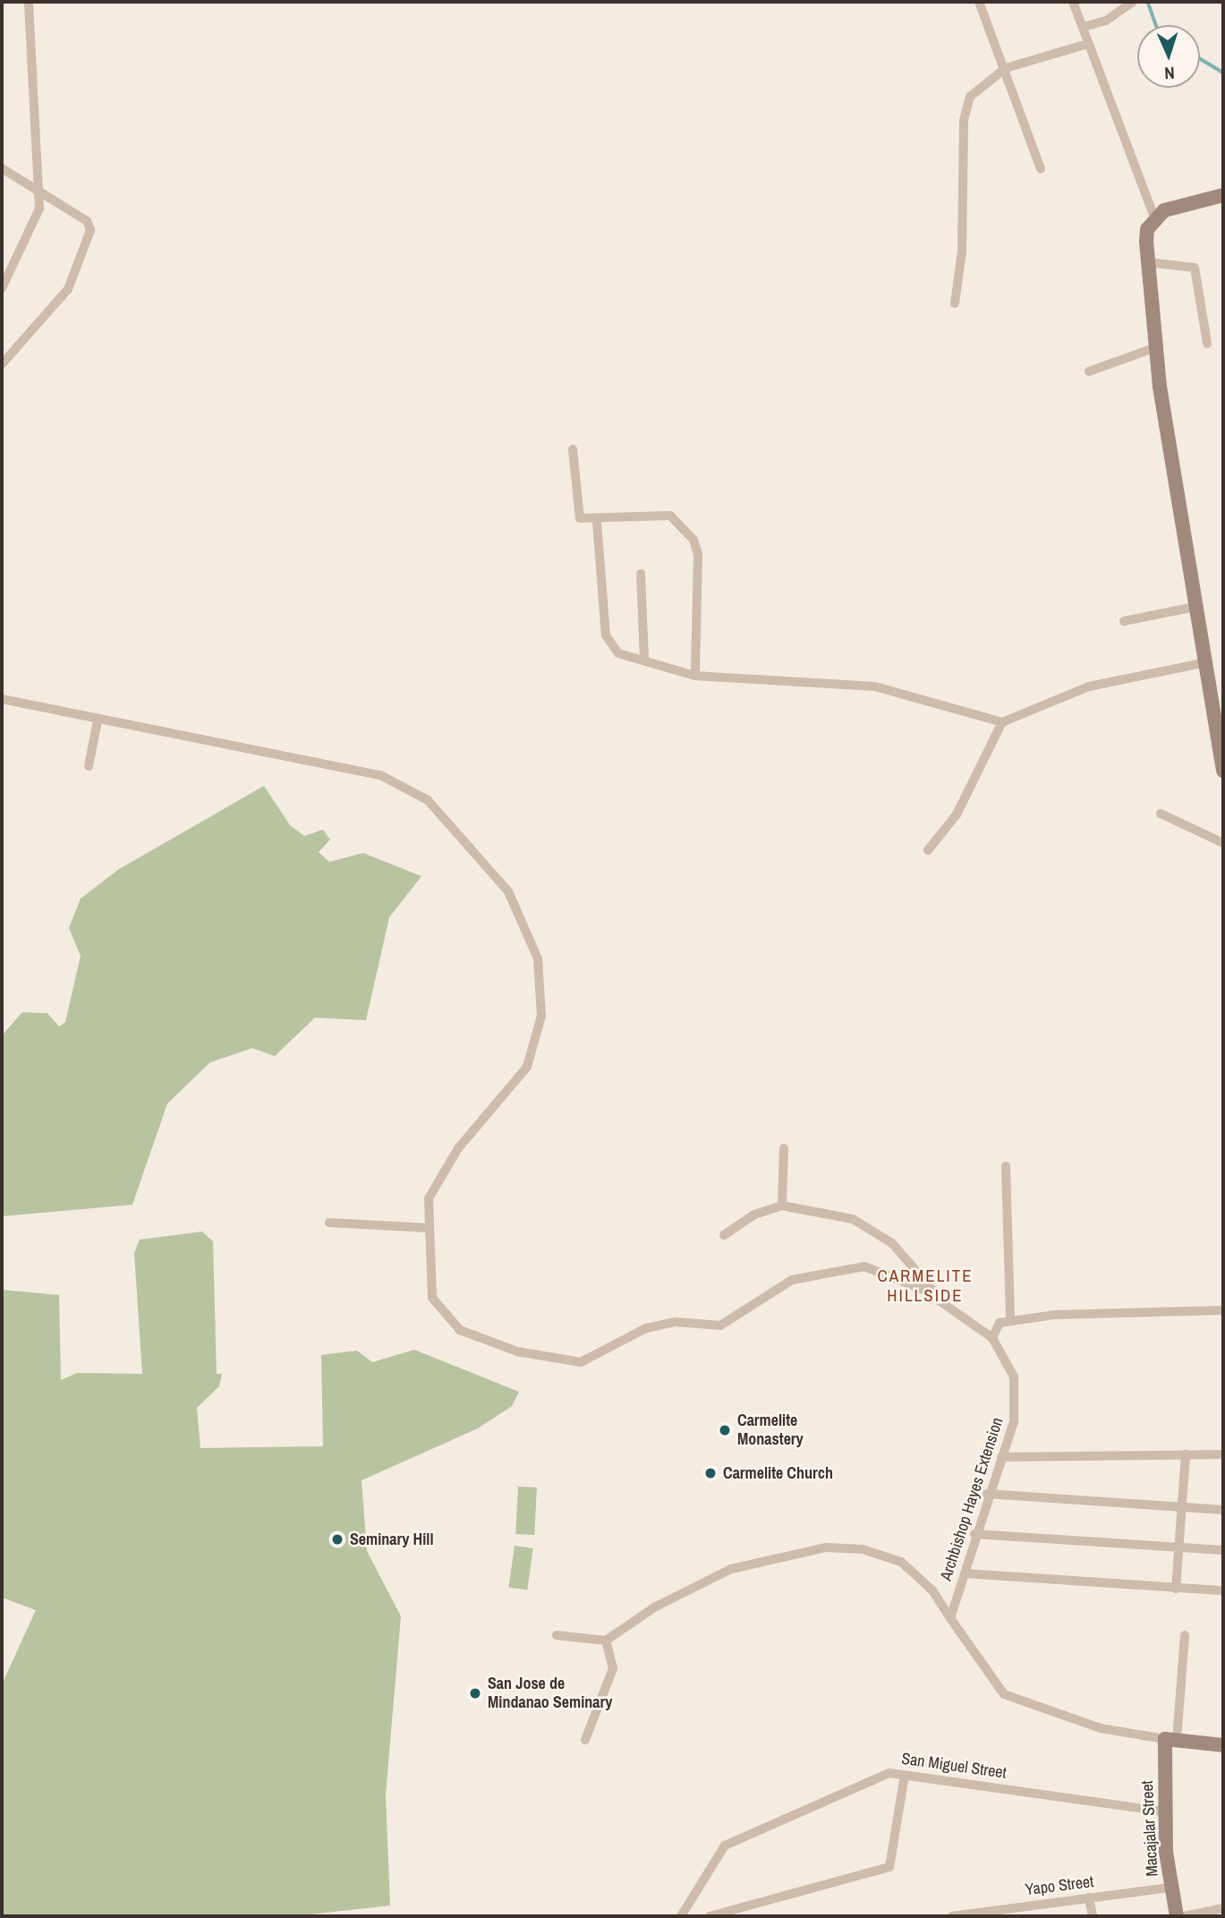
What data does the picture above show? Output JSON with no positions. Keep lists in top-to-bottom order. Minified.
{"streets":{"main road":["Macajalar Street"],"street":["Archbishop Hayes Extension","San Miguel Street","Yapo Street"]},"crossings":[["San Miguel Street","Macajalar Street"],["Macajalar Street","Yapo Street"]],"districts":["CARMELITE HILLSIDE"],"places":["Carmelite Monastery","Carmelite Church","Seminary Hill","San Jose de Mindanao Seminary"],"north":"bottom"}
